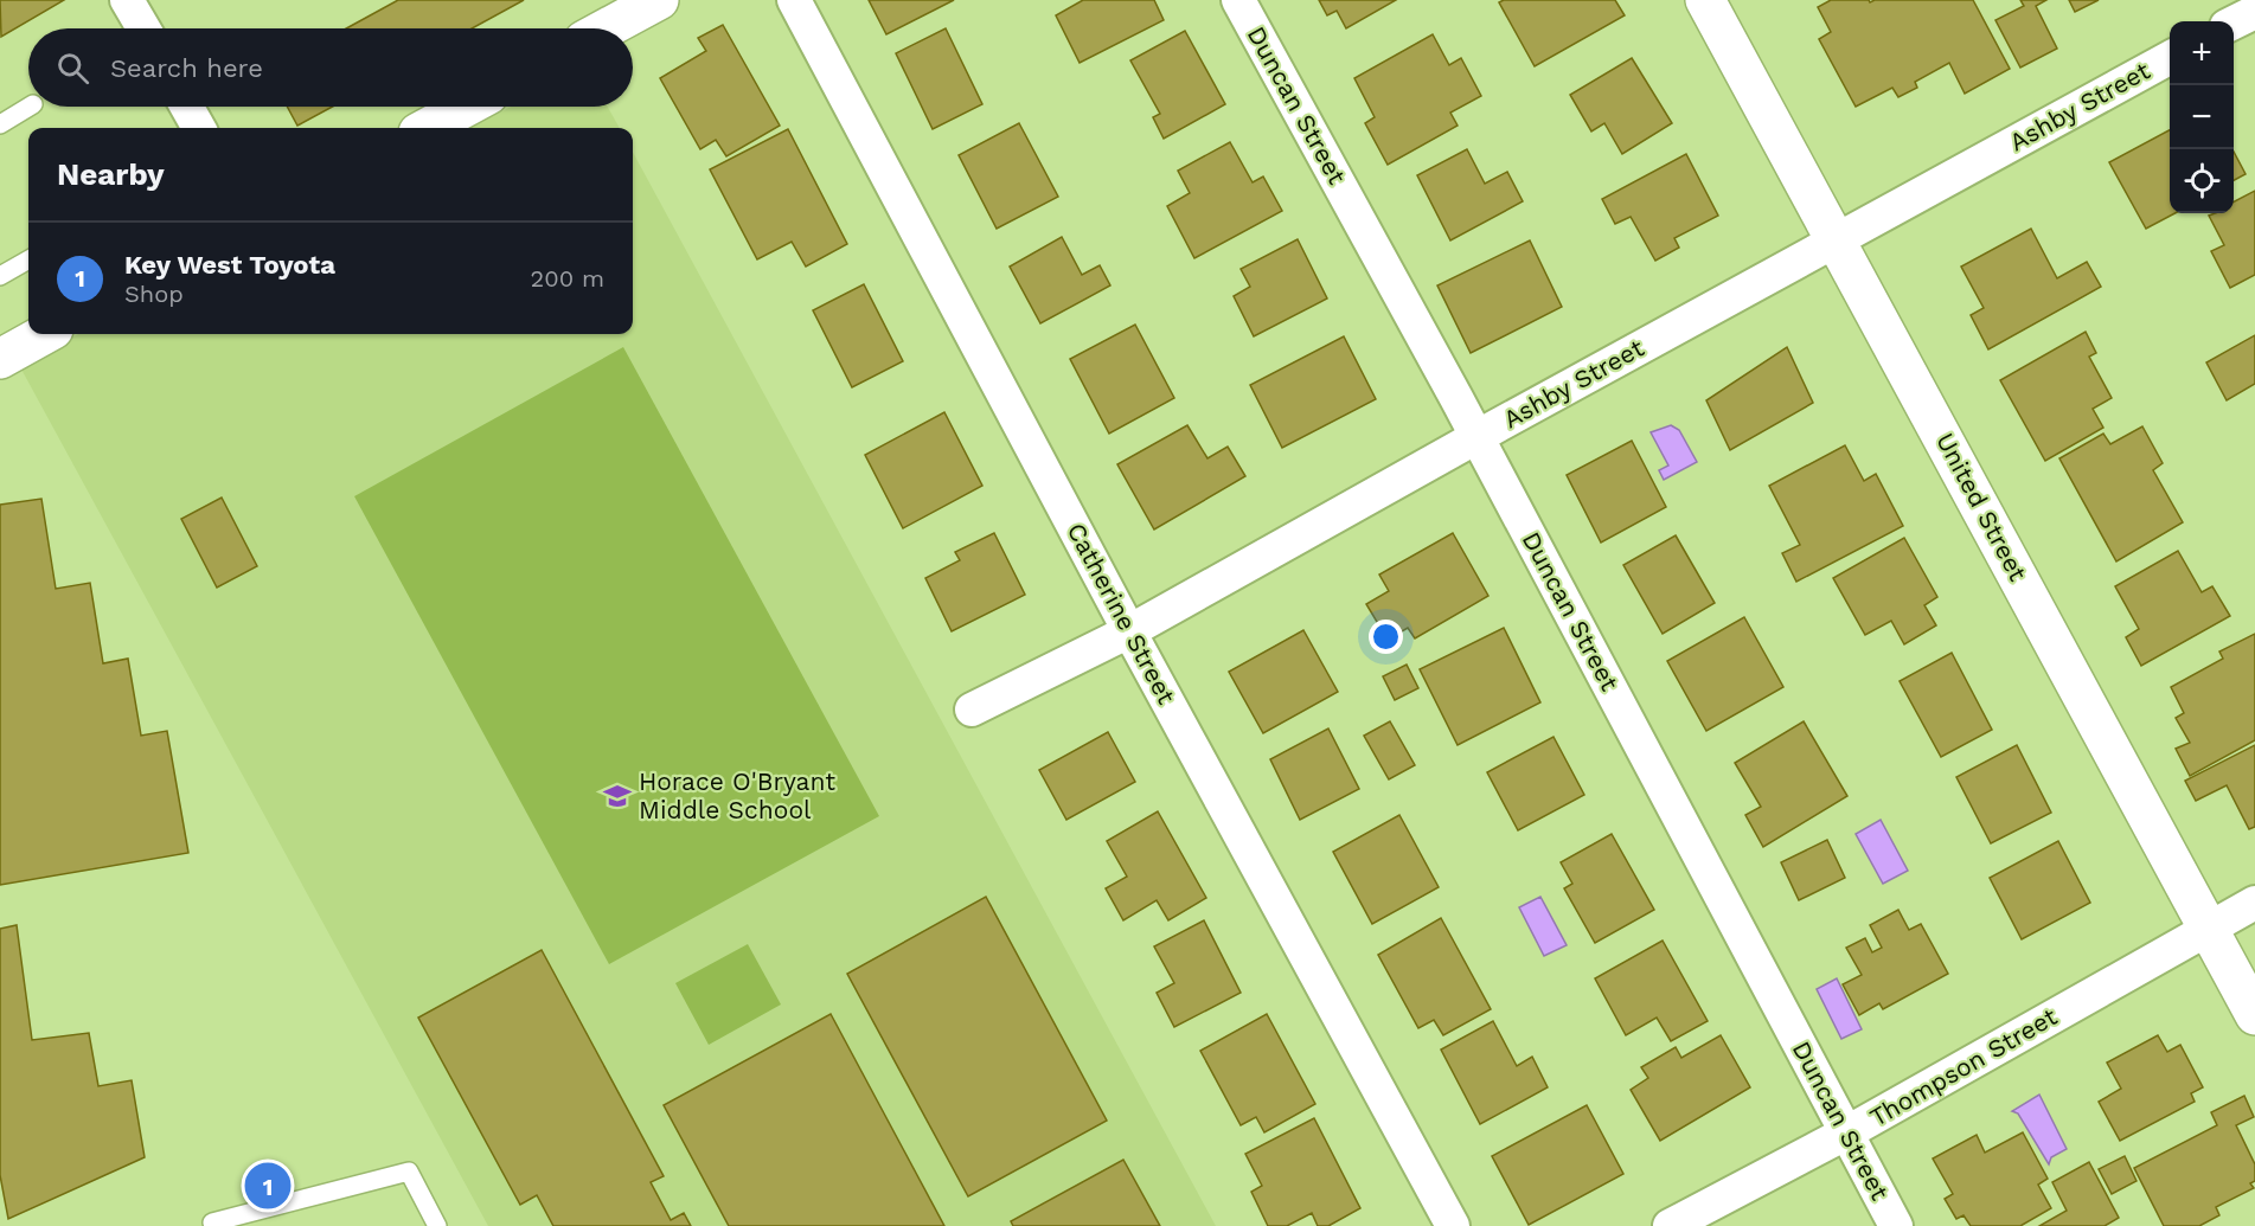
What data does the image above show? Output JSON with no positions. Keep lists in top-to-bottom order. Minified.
{"streets":{"street":["Duncan Street","Ashby Street","United Street","Catherine Street","Thompson Street"]},"crossings":[["Duncan Street","Ashby Street"],["Duncan Street","Thompson Street"],["Ashby Street","United Street"],["Ashby Street","Catherine Street"],["United Street","Thompson Street"]],"places":{"school or university":["Horace O'Bryant Middle School"]},"page":{"map_buttons":["+","−"],"search":"Search here","heading":"Nearby","list":[{"mark":"1","name":"Key West Toyota","note":"Shop","value":"200 m"}],"pins":"1"}}
